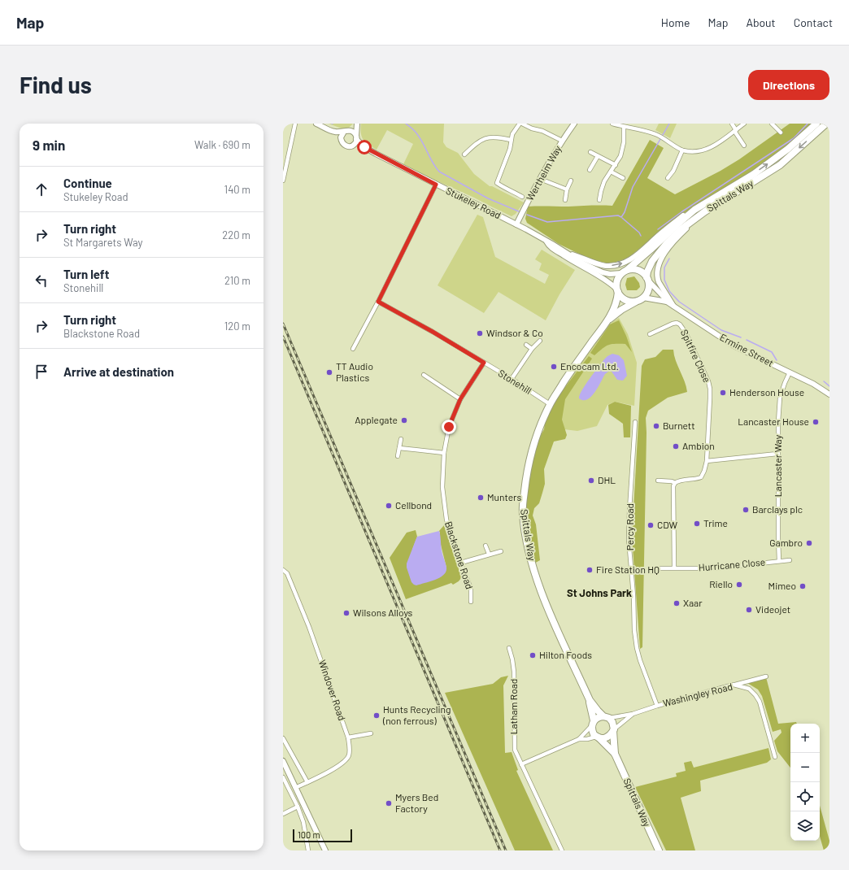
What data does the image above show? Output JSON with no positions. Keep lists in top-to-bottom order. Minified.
{"streets":{"highway":["Spittals Way"],"main road":["Wertheim Way","Stukeley Road","Ermine Street"],"street":["Spitfire Close","Stonehill","Lancaster Way","Percy Road","Blackstone Road","Hurricane Close","Windover Road","Washingley Road","Latham Road"]},"crossings":[["Wertheim Way","Stukeley Road"],["Spittals Way","Stukeley Road"],["Spittals Way","Ermine Street"],["Spittals Way","Stonehill"],["Spittals Way","Washingley Road"],["Stukeley Road","Ermine Street"],["Ermine Street","Lancaster Way"],["Stonehill","Blackstone Road"],["Lancaster Way","Hurricane Close"],["Percy Road","Washingley Road"]],"districts":["St Johns Park"],"places":["Windsor & Co","Encocam Ltd.","TT Audio Plastics","Henderson House","Applegate","Lancaster House","Burnett","Ambion","DHL","Munters","Cellbond","Barclays plc","Trime","CDW","Gambro","Fire Station HQ","Riello","Mimeo","Xaar","Videojet","Wilsons Alloys","Hilton Foods","Hunts Recycling (non ferrous)","Myers Bed Factory"],"scale_bar":"100 m","page":{"header":"Map","nav":["Home","Map","About","Contact"],"buttons":"Directions","title":"Find us","heading":["9 min","Walk · 690 m"],"list":[["Continue","Stukeley Road","140 m"],["Turn right","St Margarets Way","220 m"],["Turn left","Stonehill","210 m"],["Turn right","Blackstone Road","120 m"],"Arrive at destination"],"map_buttons":["+","−"],"scale":"100 m"}}
